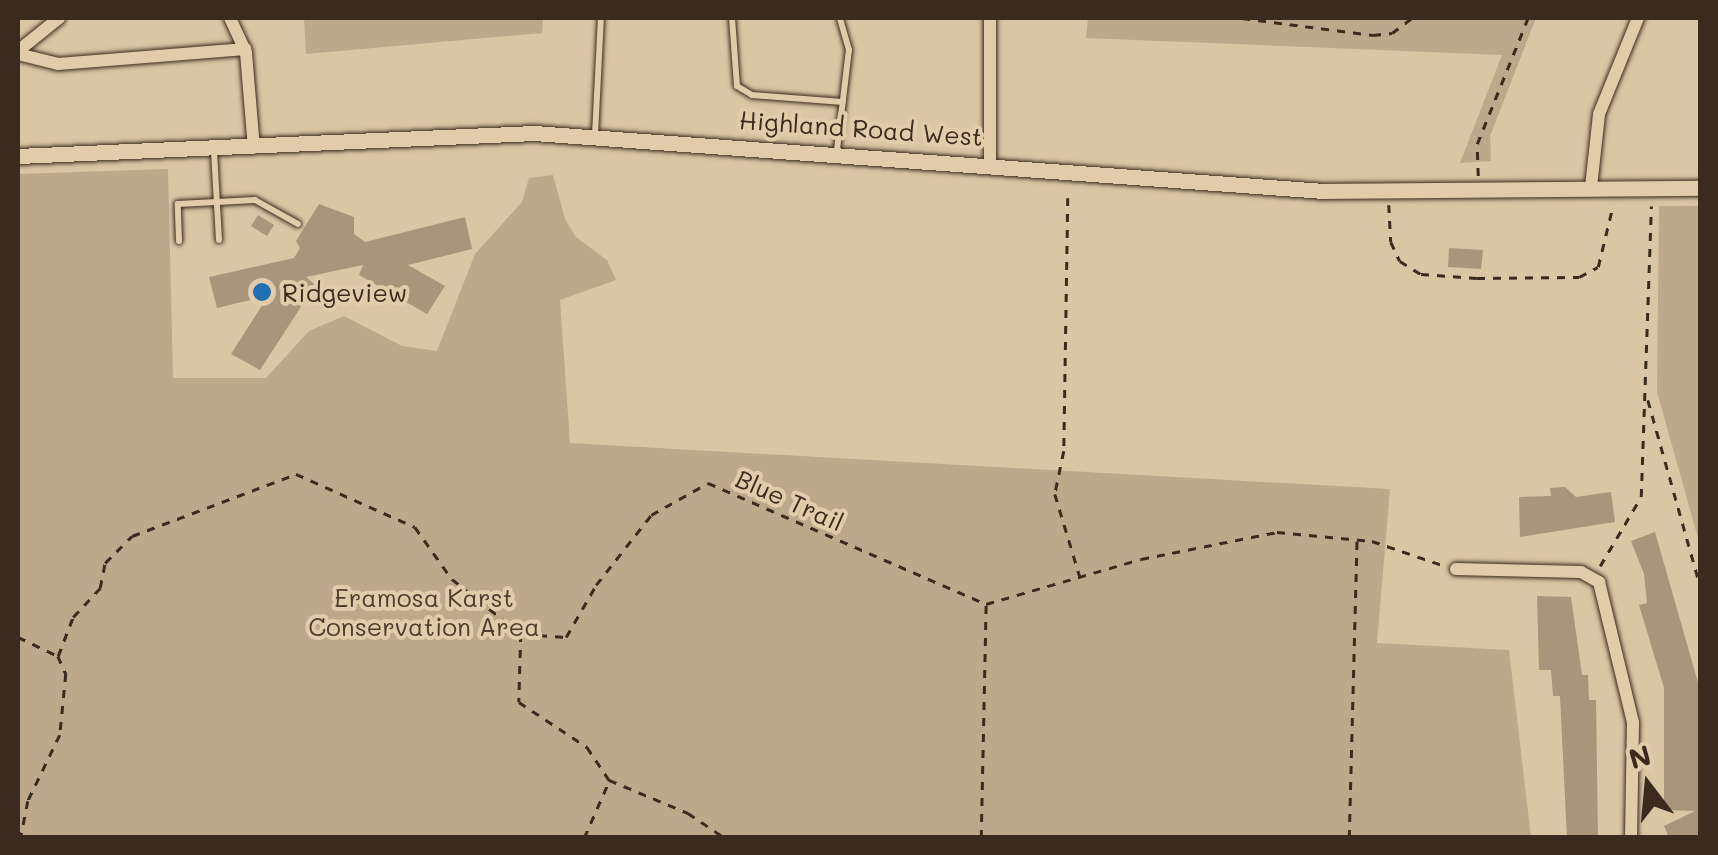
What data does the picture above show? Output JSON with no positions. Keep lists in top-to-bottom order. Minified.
{"streets":{"street":["Highland Road West"],"path":["Blue Trail"]},"parks":["Eramosa Karst Conservation Area"],"places":["Ridgeview"],"north":"top"}
